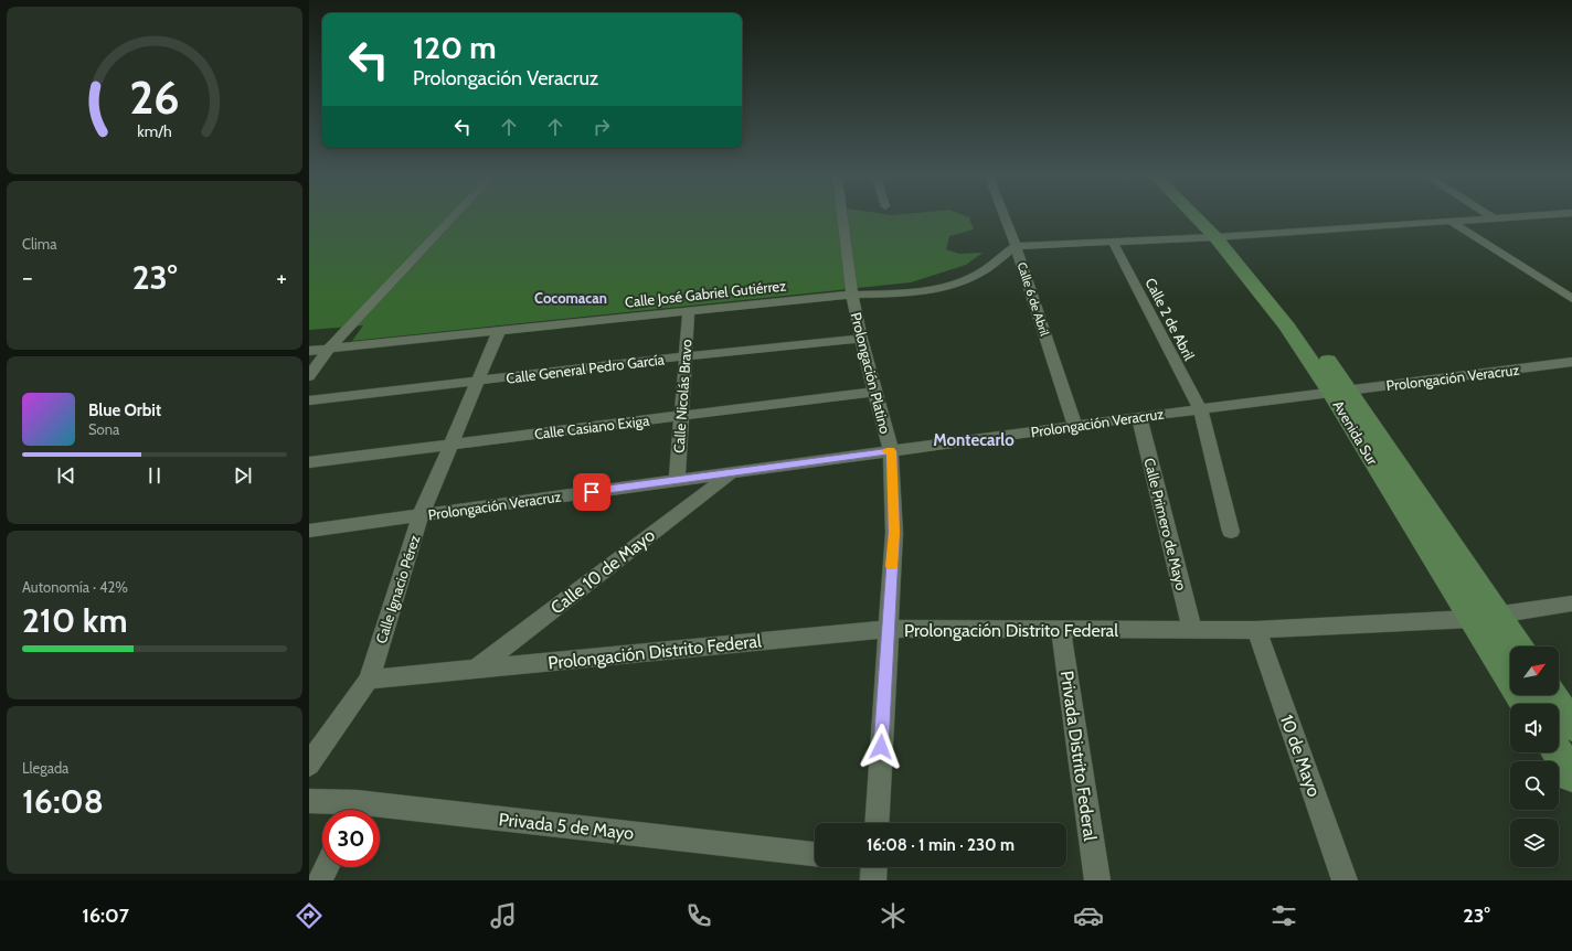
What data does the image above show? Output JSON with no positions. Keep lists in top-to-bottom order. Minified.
{"streets":{"main road":["Avenida Sur"],"street":["Calle José Gabriel Gutiérrez","Calle 6 de Abril","Calle 2 de Abril","Calle General Pedro García","Prolongación Platino","Prolongación Veracruz","Calle Nicolás Bravo","Calle Casiano Exiga","Calle Primero de Mayo","Calle 10 de Mayo","Calle Ignacio Pérez","Prolongación Distrito Federal","Privada Distrito Federal","10 de Mayo","Privada 5 de Mayo"]},"crossings":[["Calle José Gabriel Gutiérrez","Calle 6 de Abril"],["Calle José Gabriel Gutiérrez","Prolongación Platino"],["Calle José Gabriel Gutiérrez","Calle Nicolás Bravo"],["Calle José Gabriel Gutiérrez","Calle Ignacio Pérez"],["Calle 6 de Abril","Prolongación Veracruz"],["Calle 2 de Abril","Prolongación Veracruz"],["Calle General Pedro García","Prolongación Platino"],["Calle General Pedro García","Calle Nicolás Bravo"],["Calle General Pedro García","Calle Ignacio Pérez"],["Prolongación Platino","Prolongación Veracruz"],["Prolongación Platino","Calle Casiano Exiga"],["Prolongación Platino","Prolongación Distrito Federal"],["Prolongación Veracruz","Calle Nicolás Bravo"],["Prolongación Veracruz","Avenida Sur"],["Prolongación Veracruz","Calle Primero de Mayo"],["Prolongación Veracruz","Calle 10 de Mayo"],["Prolongación Veracruz","Calle Ignacio Pérez"],["Calle Nicolás Bravo","Calle Casiano Exiga"],["Calle Casiano Exiga","Calle Ignacio Pérez"],["Avenida Sur","Prolongación Distrito Federal"],["Calle Primero de Mayo","Prolongación Distrito Federal"],["Calle 10 de Mayo","Prolongación Distrito Federal"],["Calle Ignacio Pérez","Prolongación Distrito Federal"],["Prolongación Distrito Federal","Privada Distrito Federal"],["Prolongación Distrito Federal","10 de Mayo"]],"districts":["Cocomacan","Montecarlo"],"north":"top right","page":{"turn":["120 m","Prolongación Veracruz"],"tile":["Clima",["Autonomía · 42%","210 km"],["Llegada","16:08"]],"heat":["−","23°","+"],"song":["Blue Orbit","Sona"],"limit":"30","trip":"16:08 · 1 min · 230 m","tabs":["16:07","23°"],"gauge":["26","km/h"]}}
